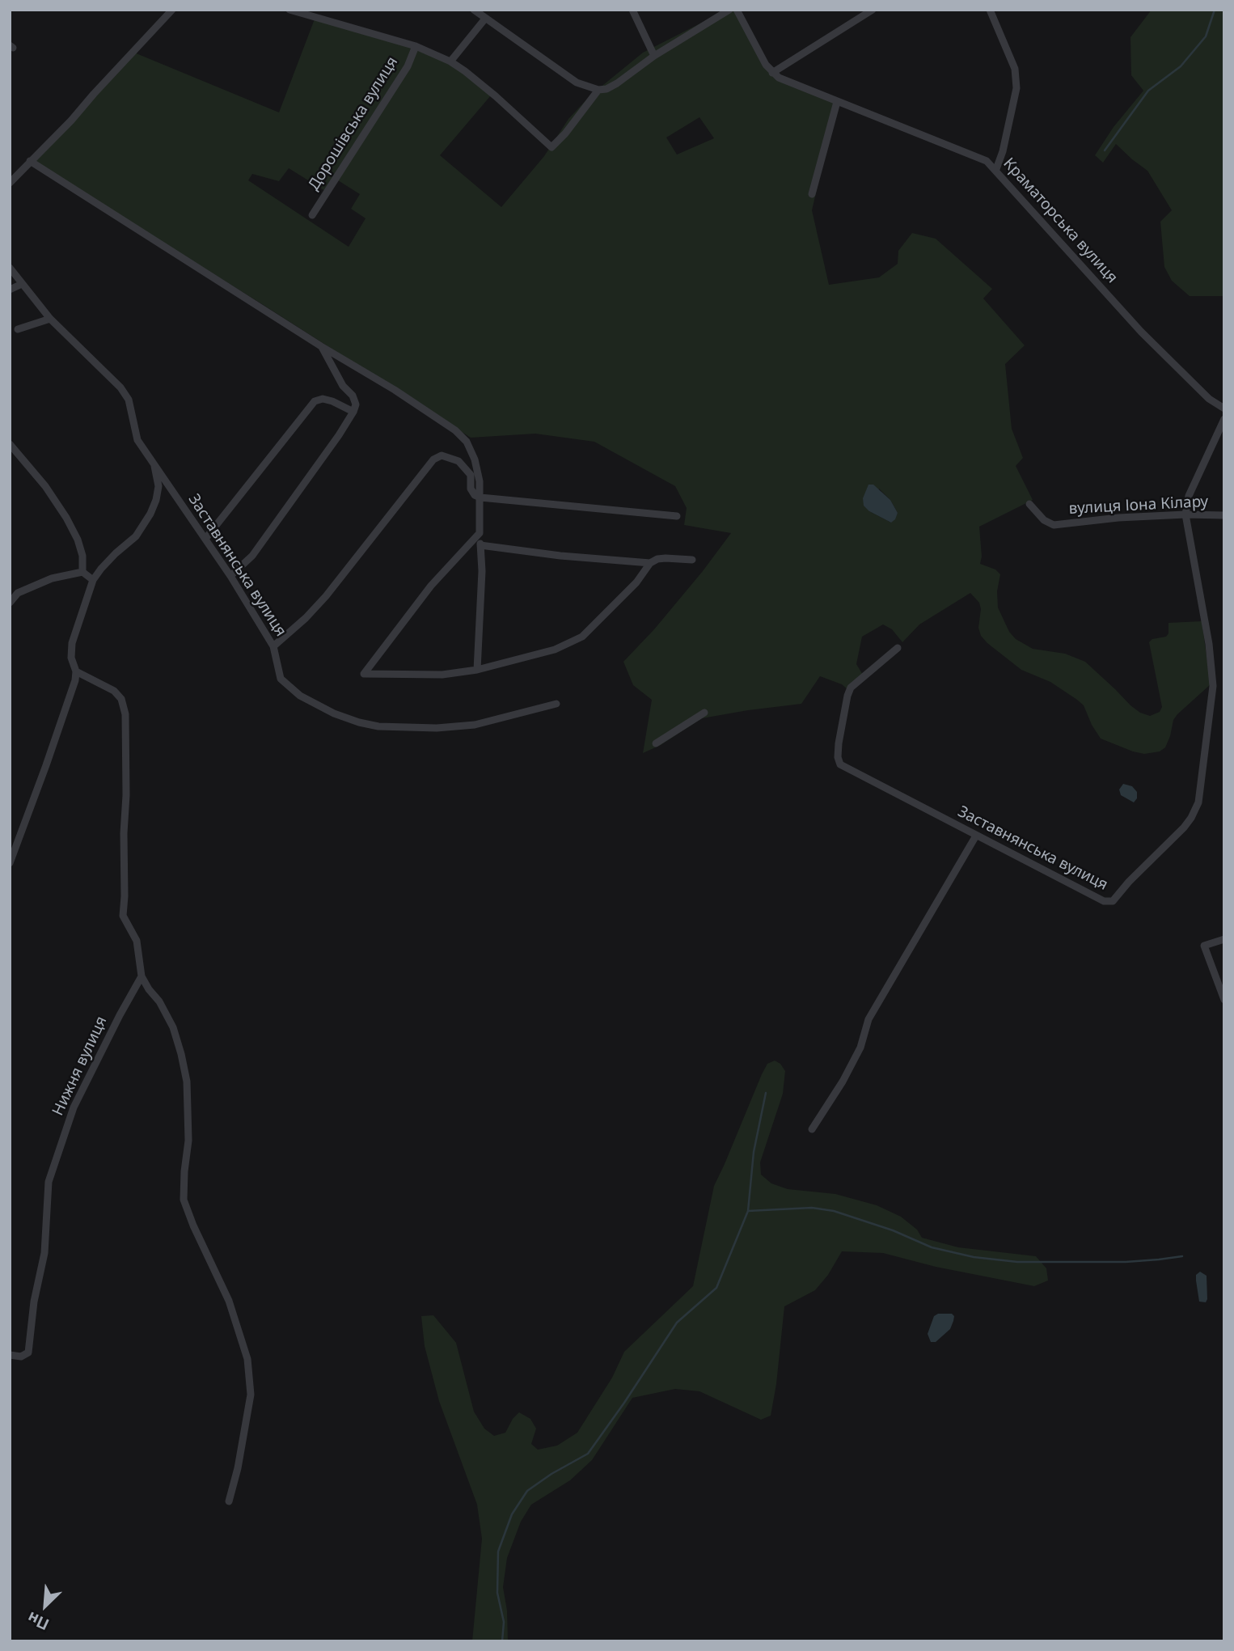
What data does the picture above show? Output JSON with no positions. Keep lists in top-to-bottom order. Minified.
{"streets":{"street":["Дорошівська вулиця","Краматорська вулиця","вулиця Іона Кілару","Заставнянська вулиця","Нижня вулиця"]},"crossings":[["вулиця Іона Кілару","Заставнянська вулиця"]],"north":"bottom left"}
